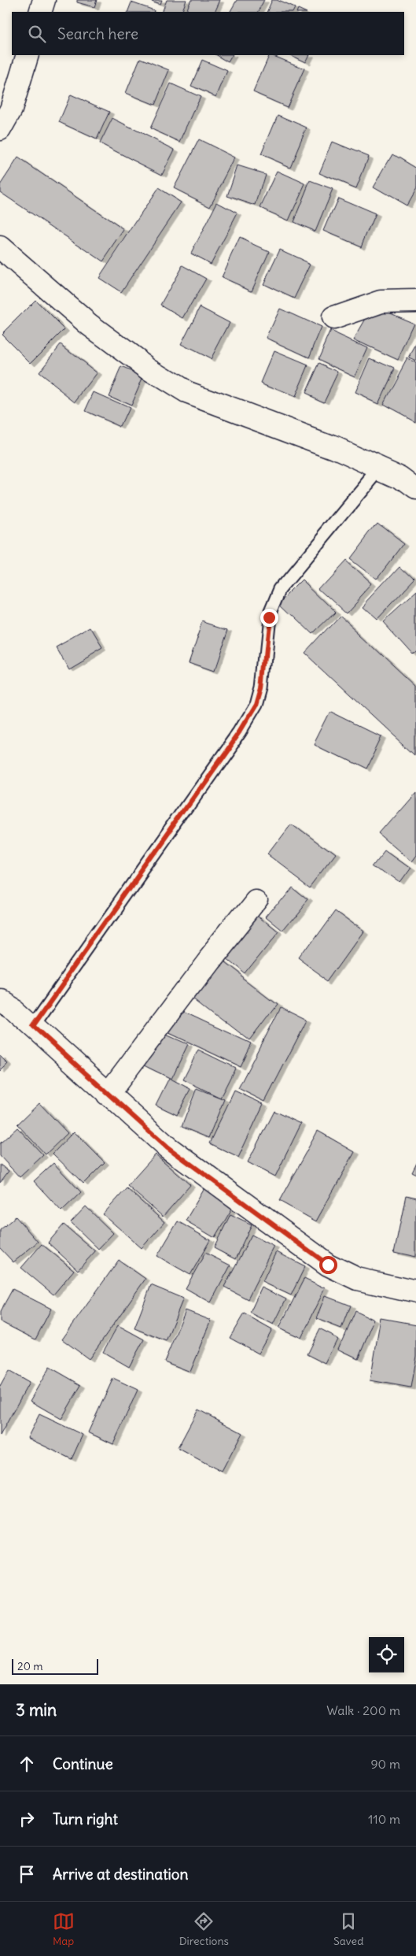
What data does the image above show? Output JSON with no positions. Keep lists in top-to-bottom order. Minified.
{"scale_bar":"20 m","page":{"search":"Search here","scale":"20 m","heading":["3 min","Walk · 200 m"],"list":[["Continue","90 m"],["Turn right","110 m"],"Arrive at destination"],"nav":["Map","Directions","Saved"]}}
